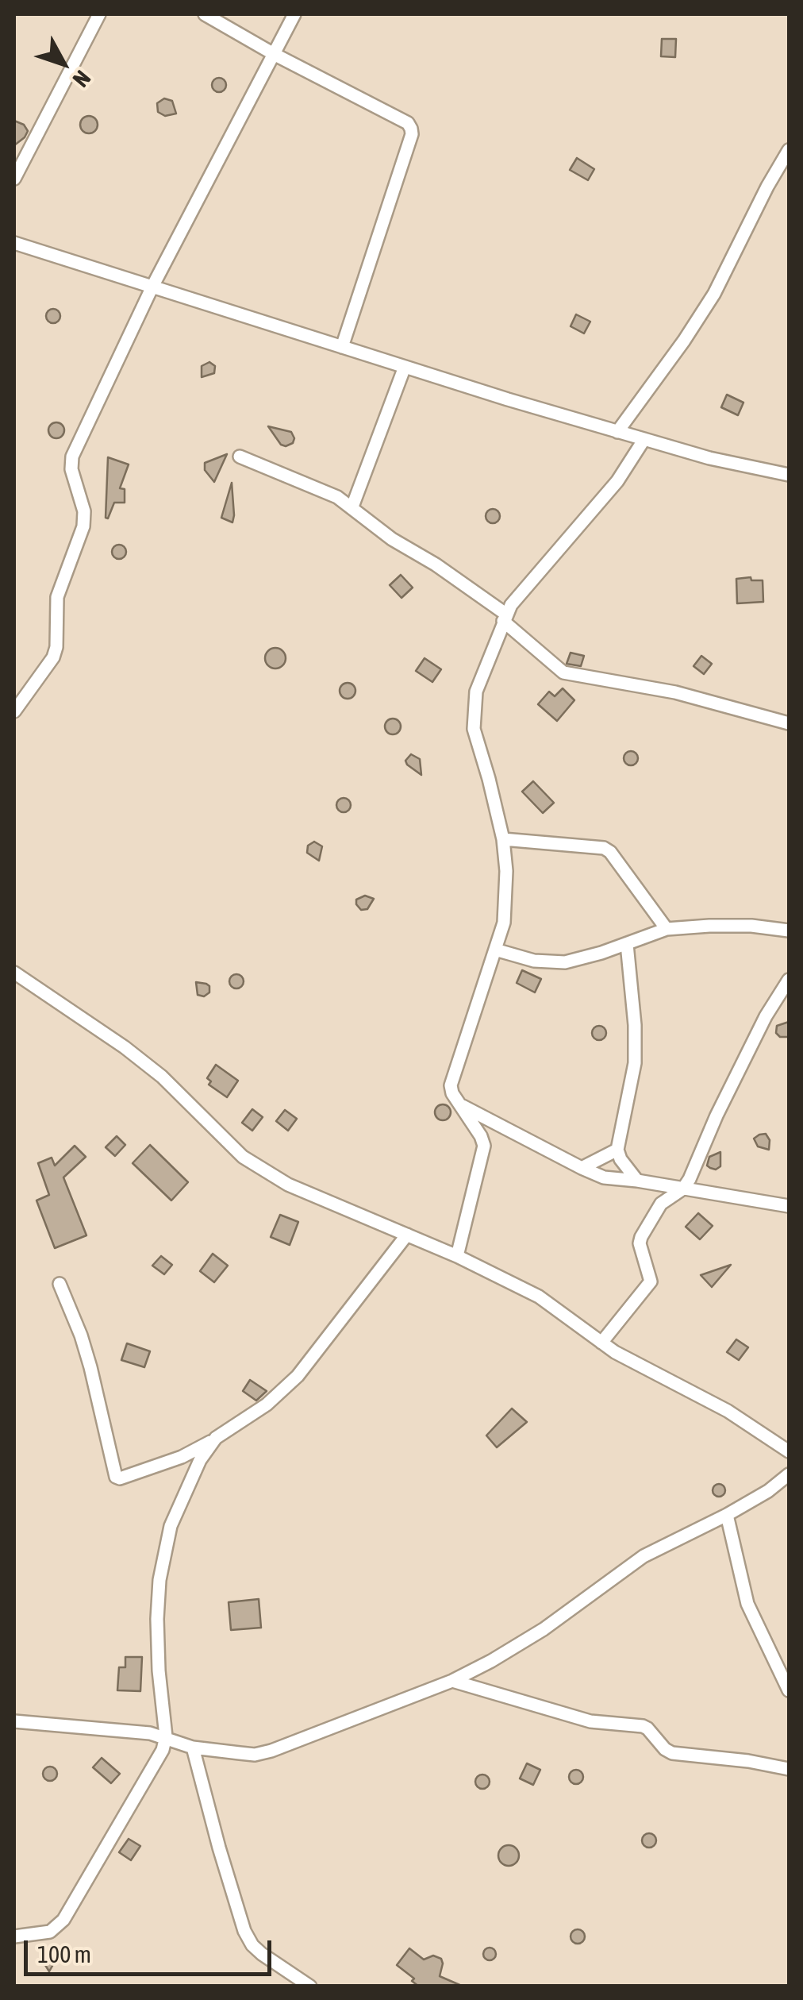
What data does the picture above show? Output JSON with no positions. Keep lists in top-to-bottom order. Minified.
{"scale_bar":"100 m","north":"bottom right"}
